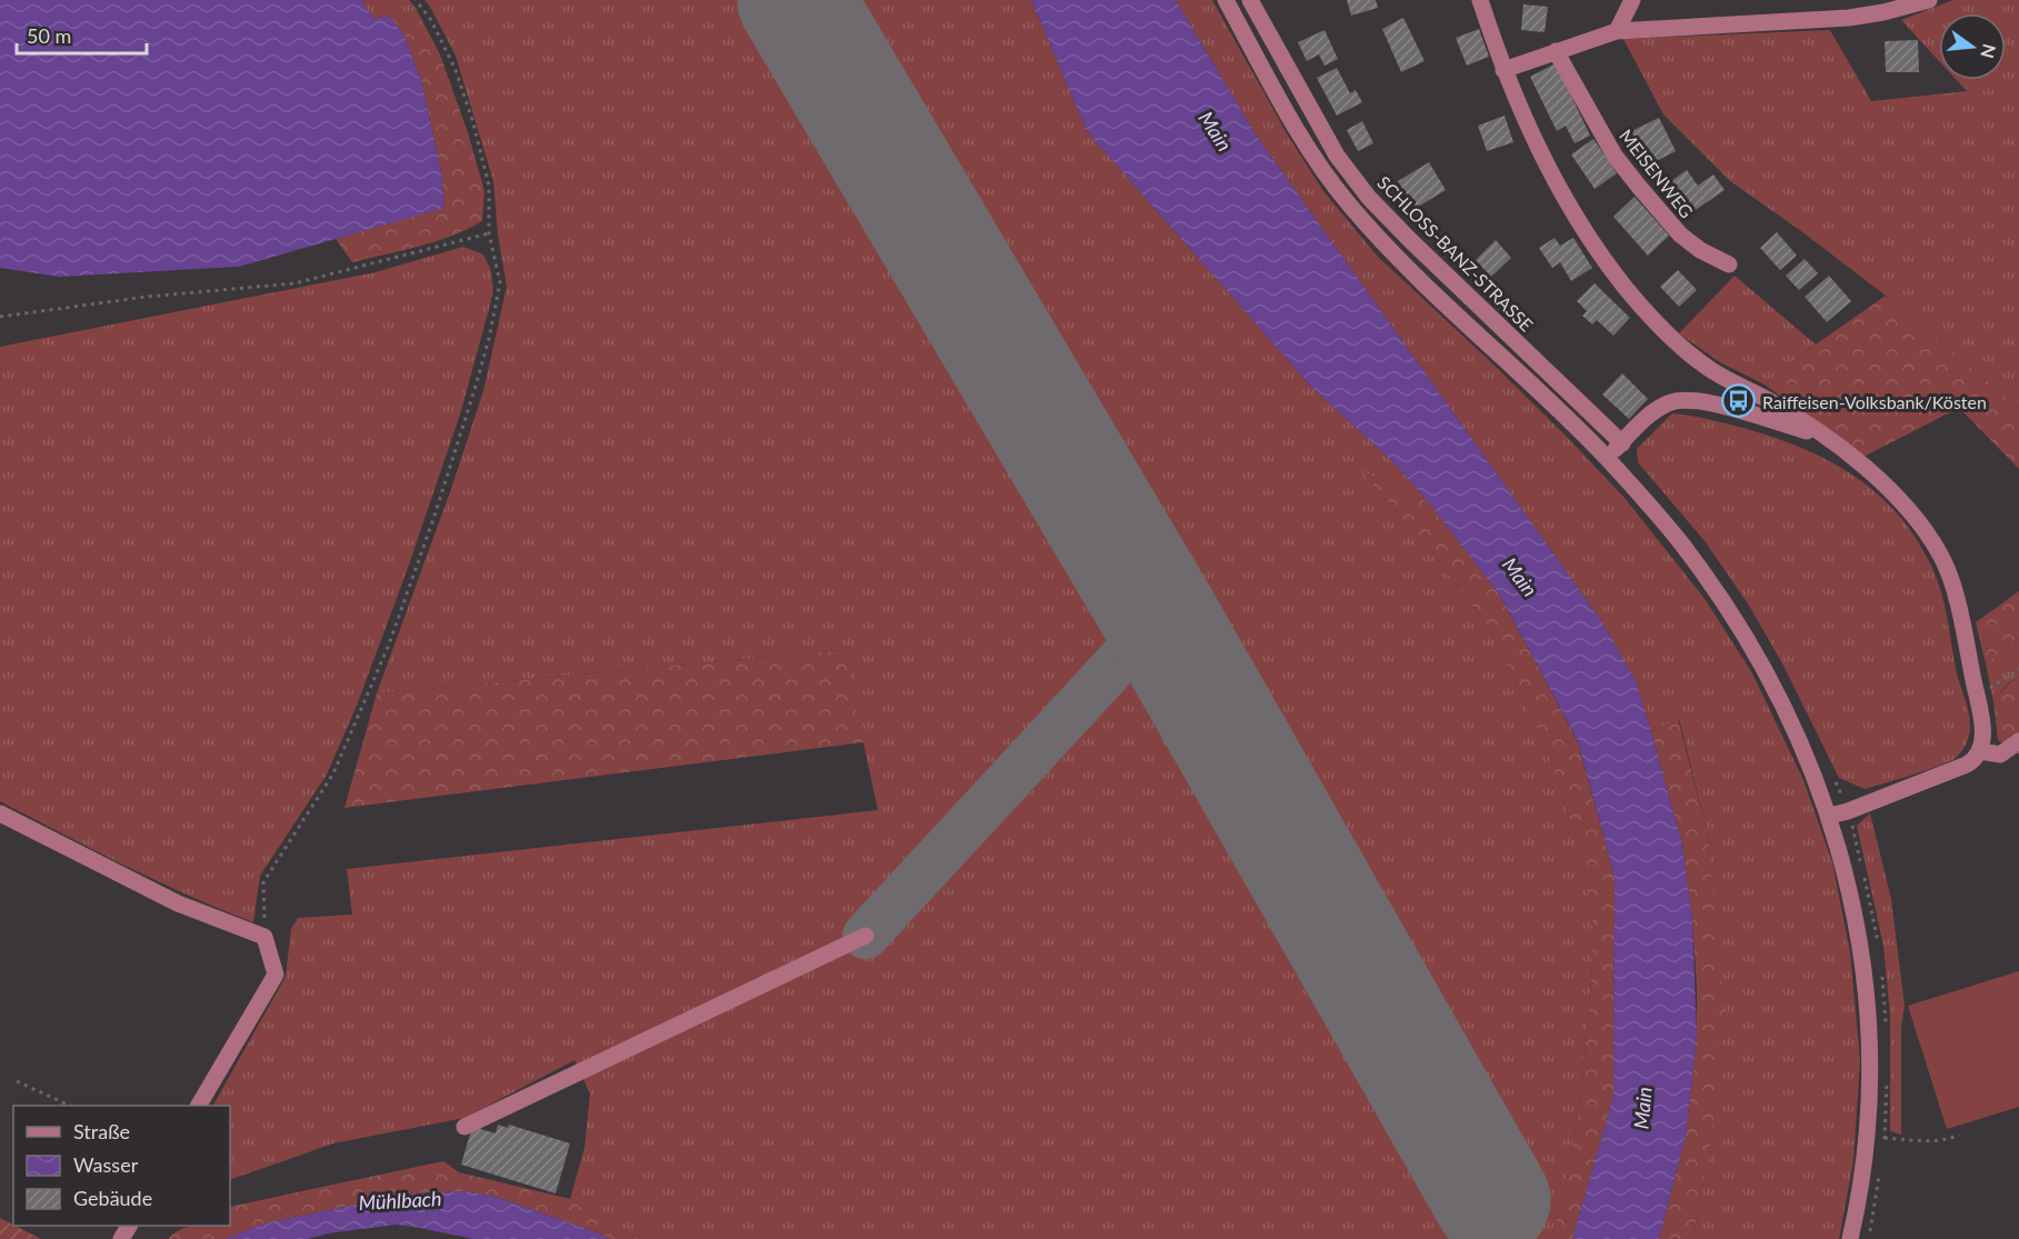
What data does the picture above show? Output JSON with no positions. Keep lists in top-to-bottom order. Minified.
{"streets":{"street":["MEISENWEG","SCHLOSS-BANZ-STRASSE"]},"water":["Main","Mühlbach"],"places":{"bus stop":["Raiffeisen-Volksbank/Kösten"]},"legend":["Straße","Wasser","Gebäude"],"scale_bar":"50 m","north":"right"}
